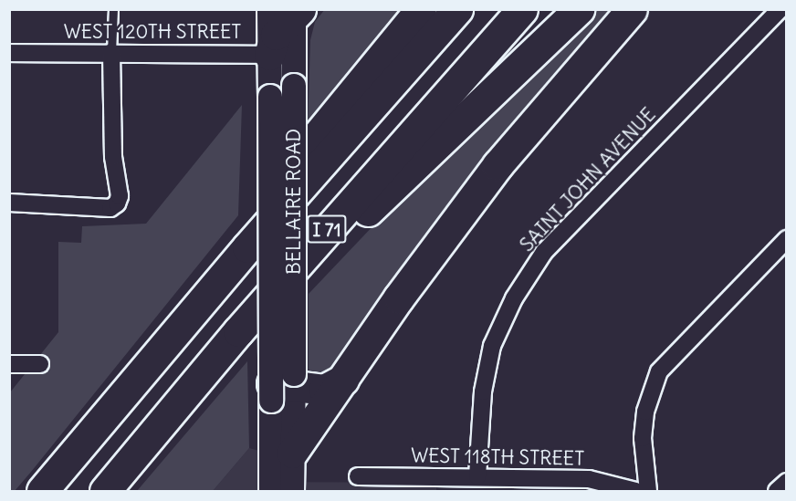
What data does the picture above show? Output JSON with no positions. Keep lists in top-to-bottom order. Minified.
{"streets":{"highway":["I 71"],"street":["WEST 120TH STREET","SAINT JOHN AVENUE","BELLAIRE ROAD","WEST 118TH STREET"]},"crossings":[["WEST 120TH STREET","BELLAIRE ROAD"],["SAINT JOHN AVENUE","WEST 118TH STREET"]]}
